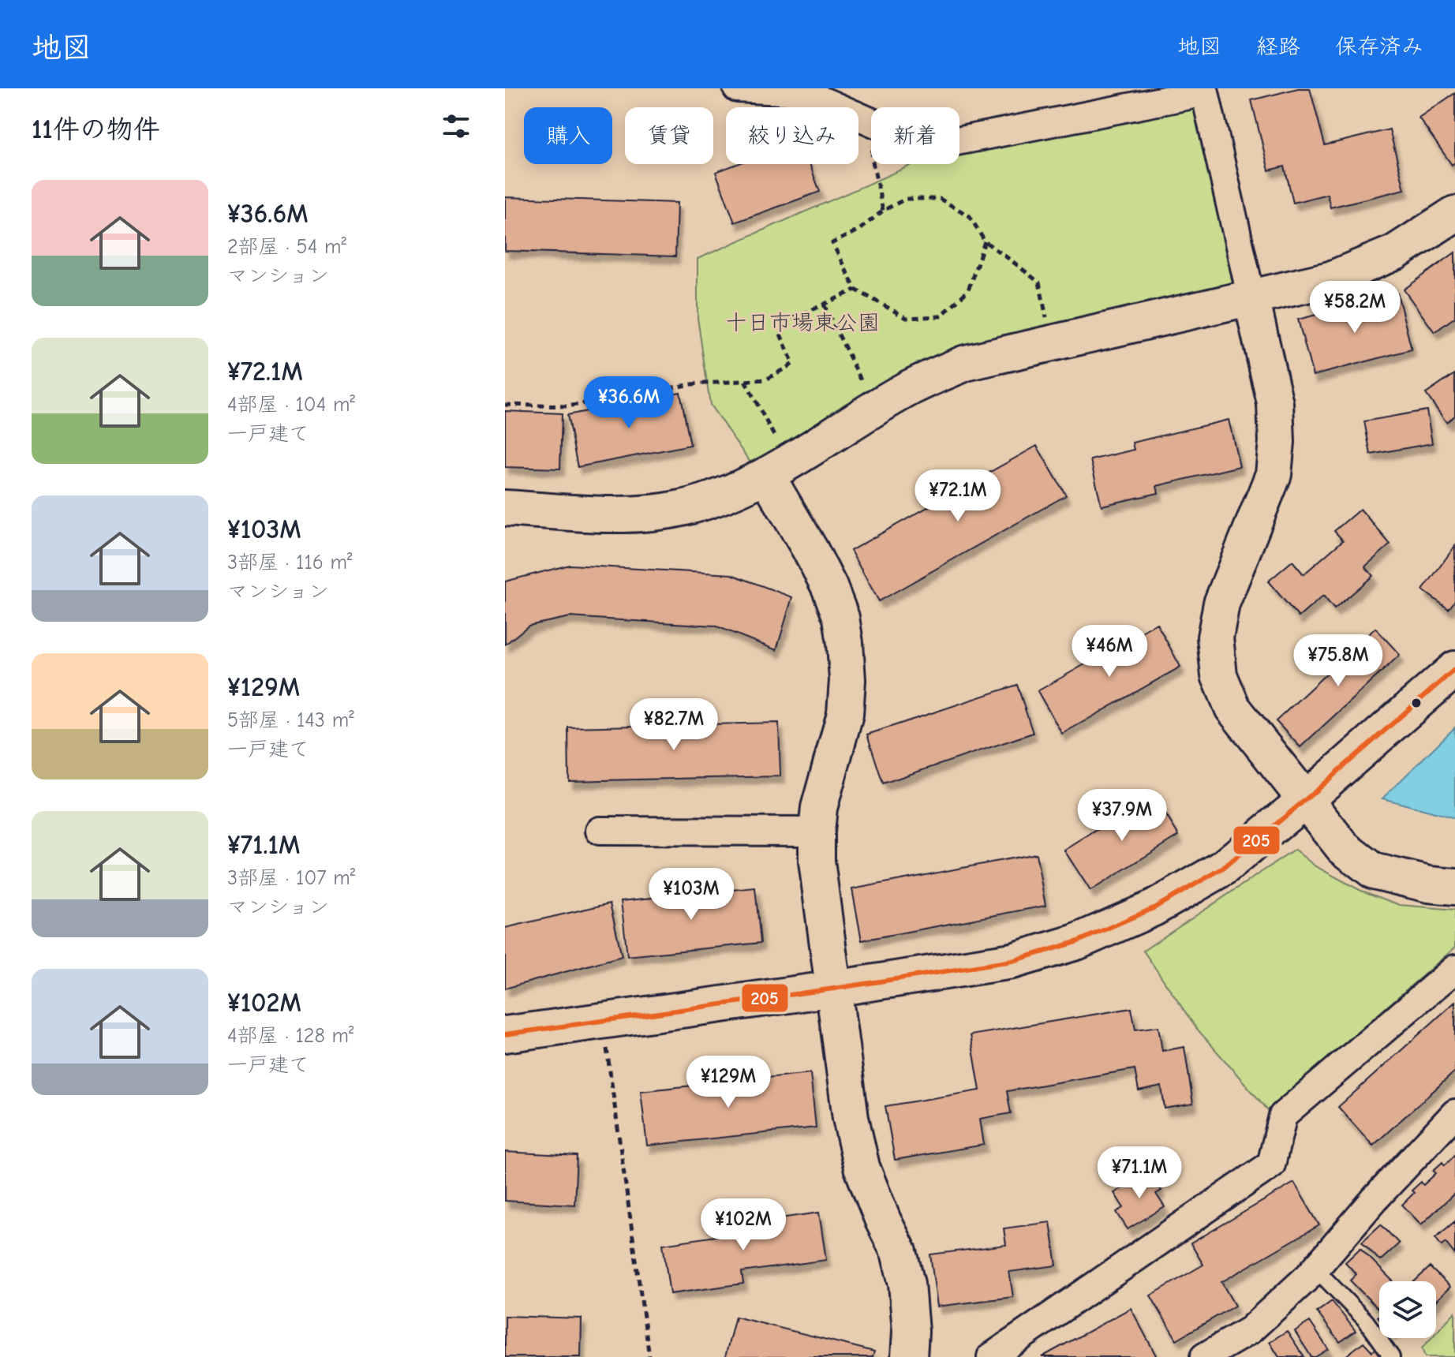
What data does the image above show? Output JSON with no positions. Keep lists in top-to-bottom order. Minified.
{"parks":["十日市場東公園"],"lines":["transit line 205"],"page":{"header":"地図","nav":["地図","経路","保存済み"],"heading":"11件の物件","chip":["購入","賃貸","絞り込み","新着"],"list":[{"name":"¥36.6M","note":"2部屋 · 54 m² · マンション"},{"name":"¥72.1M","note":"4部屋 · 104 m² · 一戸建て"},{"name":"¥103M","note":"3部屋 · 116 m² · マンション"},{"name":"¥129M","note":"5部屋 · 143 m² · 一戸建て"},{"name":"¥71.1M","note":"3部屋 · 107 m² · マンション"},{"name":"¥102M","note":"4部屋 · 128 m² · 一戸建て"}],"price":["¥58.2M","¥36.6M","¥72.1M","¥46M","¥75.8M","¥82.7M","¥37.9M","¥103M","¥129M","¥71.1M","¥102M"]}}
